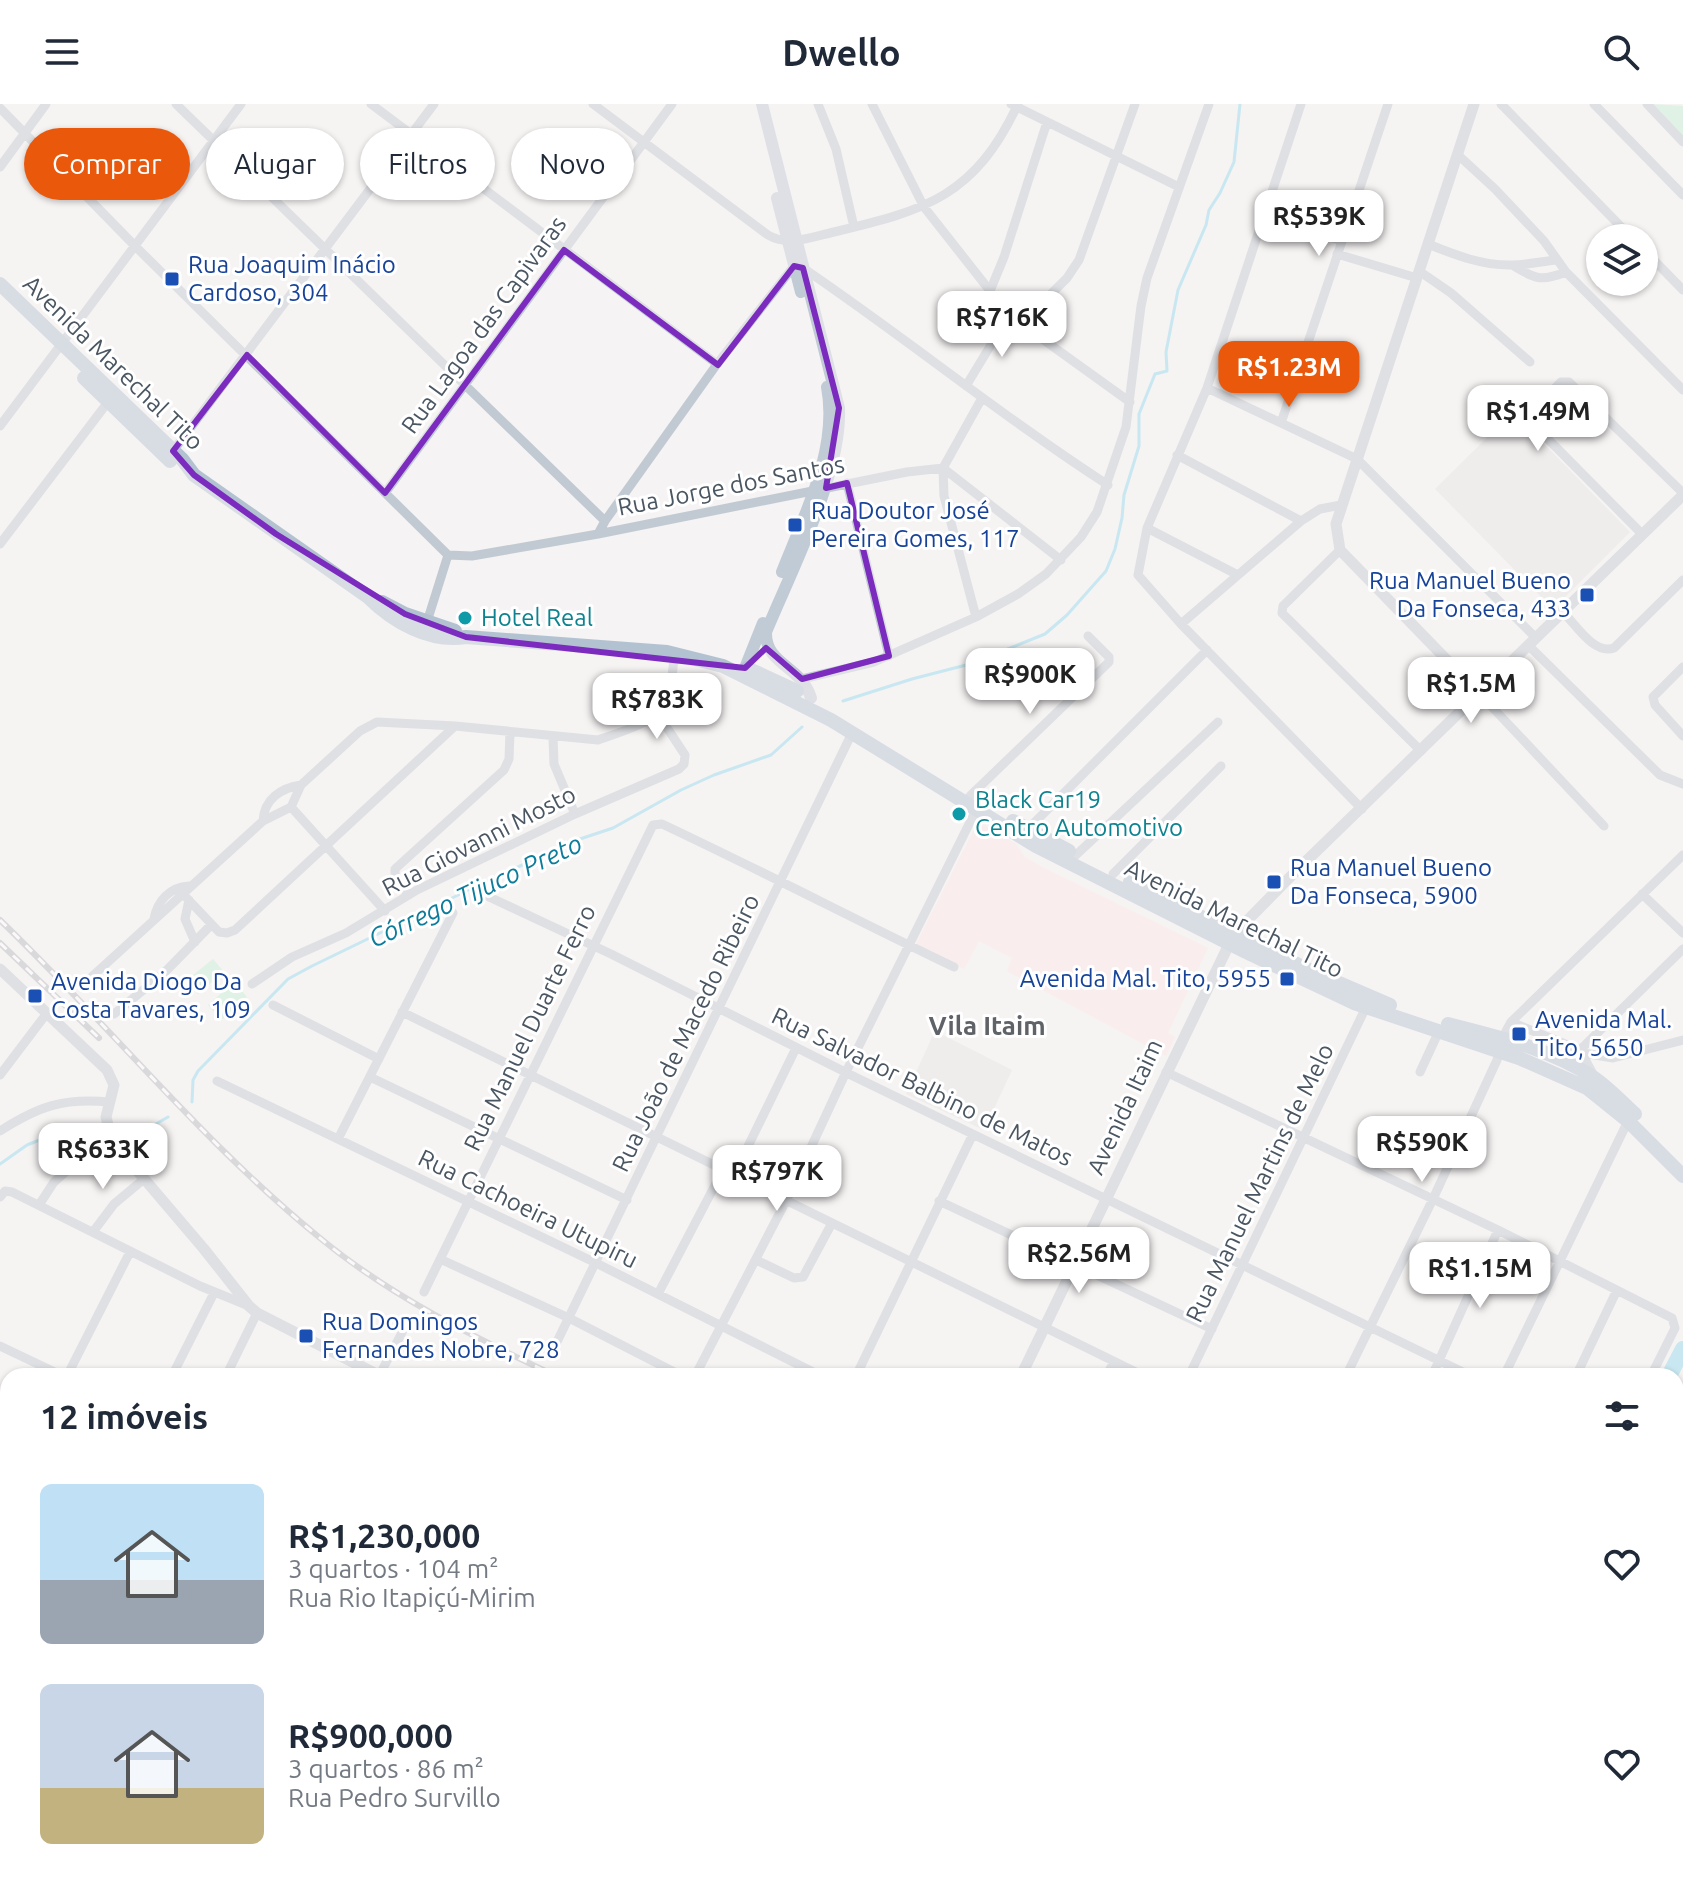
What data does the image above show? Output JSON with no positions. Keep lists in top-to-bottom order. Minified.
{"streets":{"main road":["Avenida Marechal Tito"],"street":["Rua Lagoa das Capivaras","Rua Jorge dos Santos","Rua Giovanni Mosto","Rua Manuel Duarte Ferro","Rua João de Macedo Ribeiro","Rua Salvador Balbino de Matos","Avenida Itaim","Rua Manuel Martins de Melo","Rua Cachoeira Utupiru"]},"crossings":[["Avenida Marechal Tito","Rua João de Macedo Ribeiro"],["Avenida Marechal Tito","Avenida Itaim"],["Avenida Marechal Tito","Rua Manuel Martins de Melo"],["Rua Manuel Duarte Ferro","Rua João de Macedo Ribeiro"],["Rua Manuel Duarte Ferro","Rua Salvador Balbino de Matos"],["Rua Manuel Duarte Ferro","Rua Cachoeira Utupiru"],["Rua João de Macedo Ribeiro","Rua Salvador Balbino de Matos"],["Rua João de Macedo Ribeiro","Rua Cachoeira Utupiru"],["Rua Salvador Balbino de Matos","Avenida Itaim"],["Rua Salvador Balbino de Matos","Rua Manuel Martins de Melo"]],"districts":["Vila Itaim"],"water":["Córrego Tijuco Preto"],"places":{"transit":["Rua Joaquim Inácio Cardoso, 304","Rua Doutor José Pereira Gomes, 117","Rua Manuel Bueno Da Fonseca, 433","Rua Manuel Bueno Da Fonseca, 5900","Avenida Mal. Tito, 5955","Avenida Diogo Da Costa Tavares, 109","Avenida Mal. Tito, 5650","Rua Domingos Fernandes Nobre, 728"],"other":["Hotel Real","Black Car19 Centro Automotivo"]},"page":{"header":"Dwello","chip":["Comprar","Alugar","Filtros","Novo"],"price":["R$539K","R$716K","R$1.23M","R$1.49M","R$900K","R$1.5M","R$783K","R$590K","R$633K","R$797K","R$2.56M","R$1.15M"],"heading":"12 imóveis","list":[{"name":"R$1,230,000","note":"3 quartos · 104 m² · Rua Rio Itapiçú-Mirim"},{"name":"R$900,000","note":"3 quartos · 86 m² · Rua Pedro Survillo"}]}}
